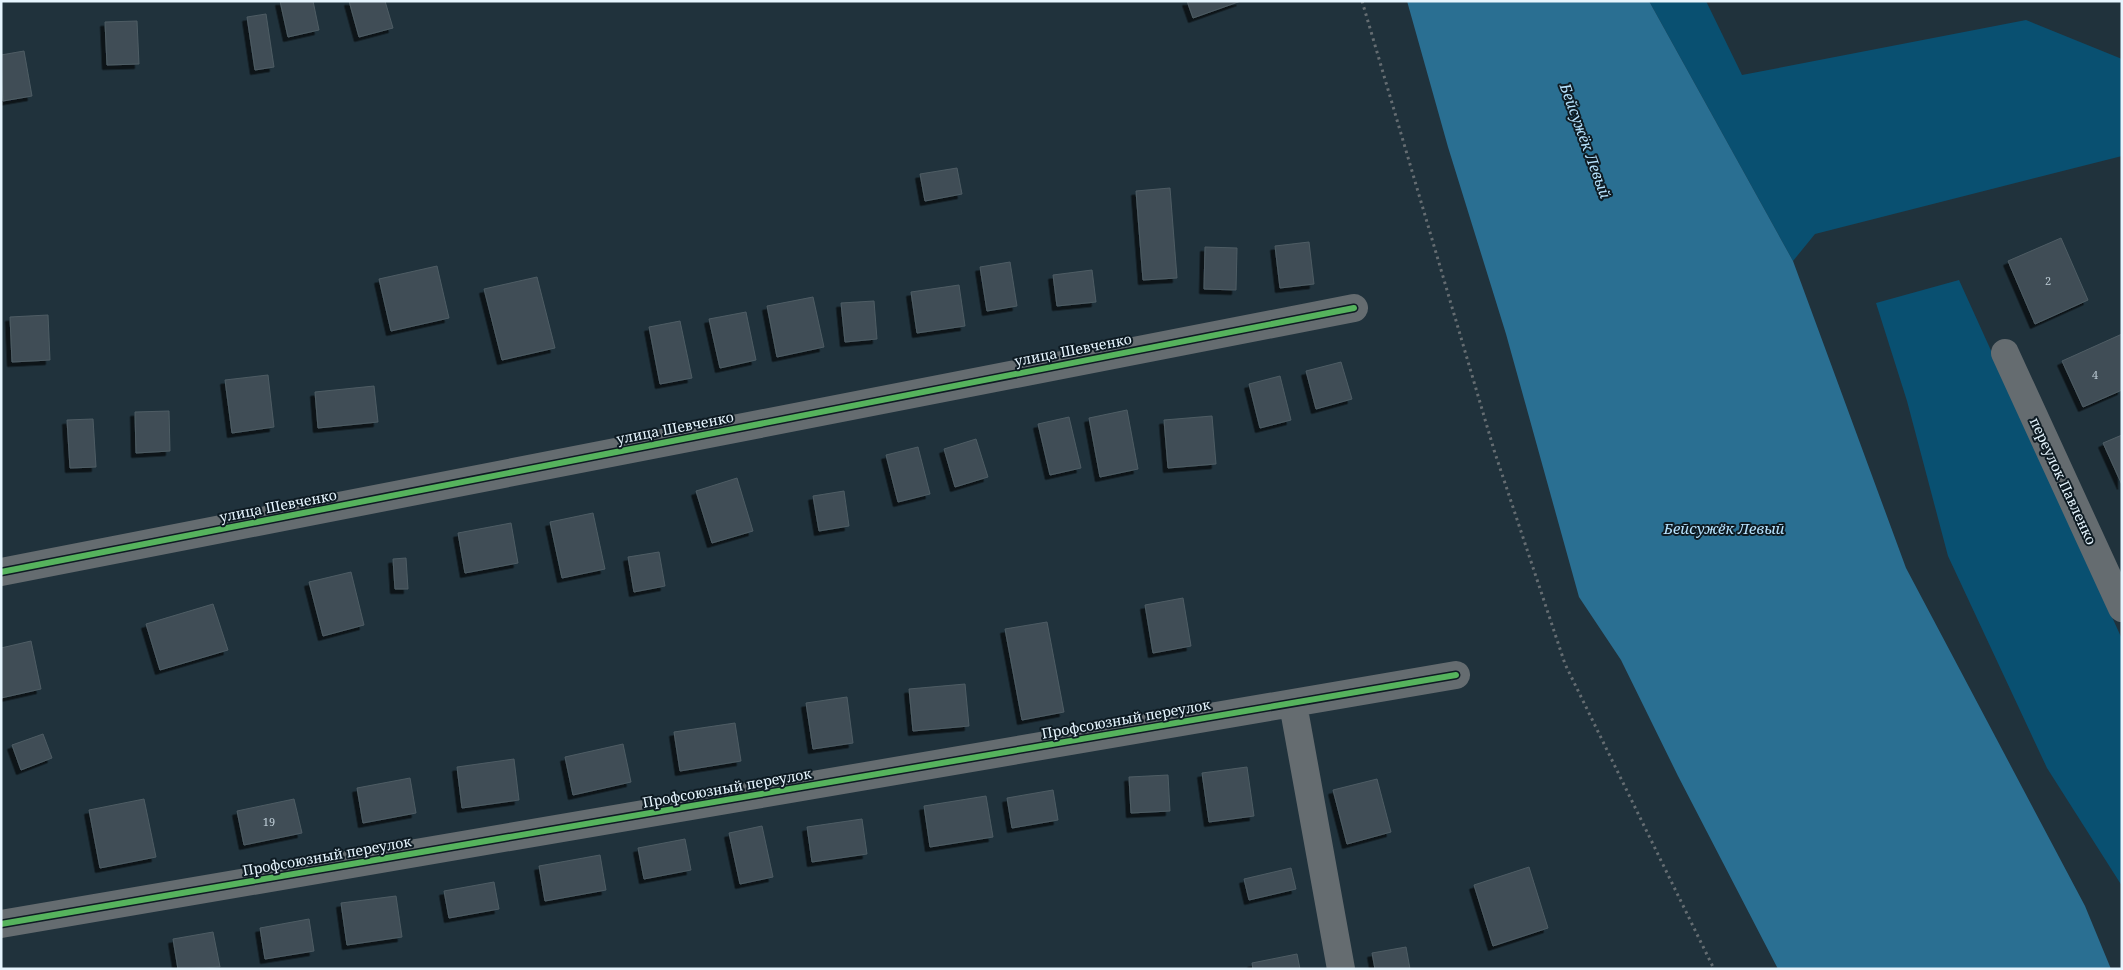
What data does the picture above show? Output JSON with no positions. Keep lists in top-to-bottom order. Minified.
{"streets":{"street":["улица Шевченко","переулок Павленко","Профсоюзный переулок"]},"water":["Бейсужёк Левый"],"house_numbers":["2","4","19"]}
